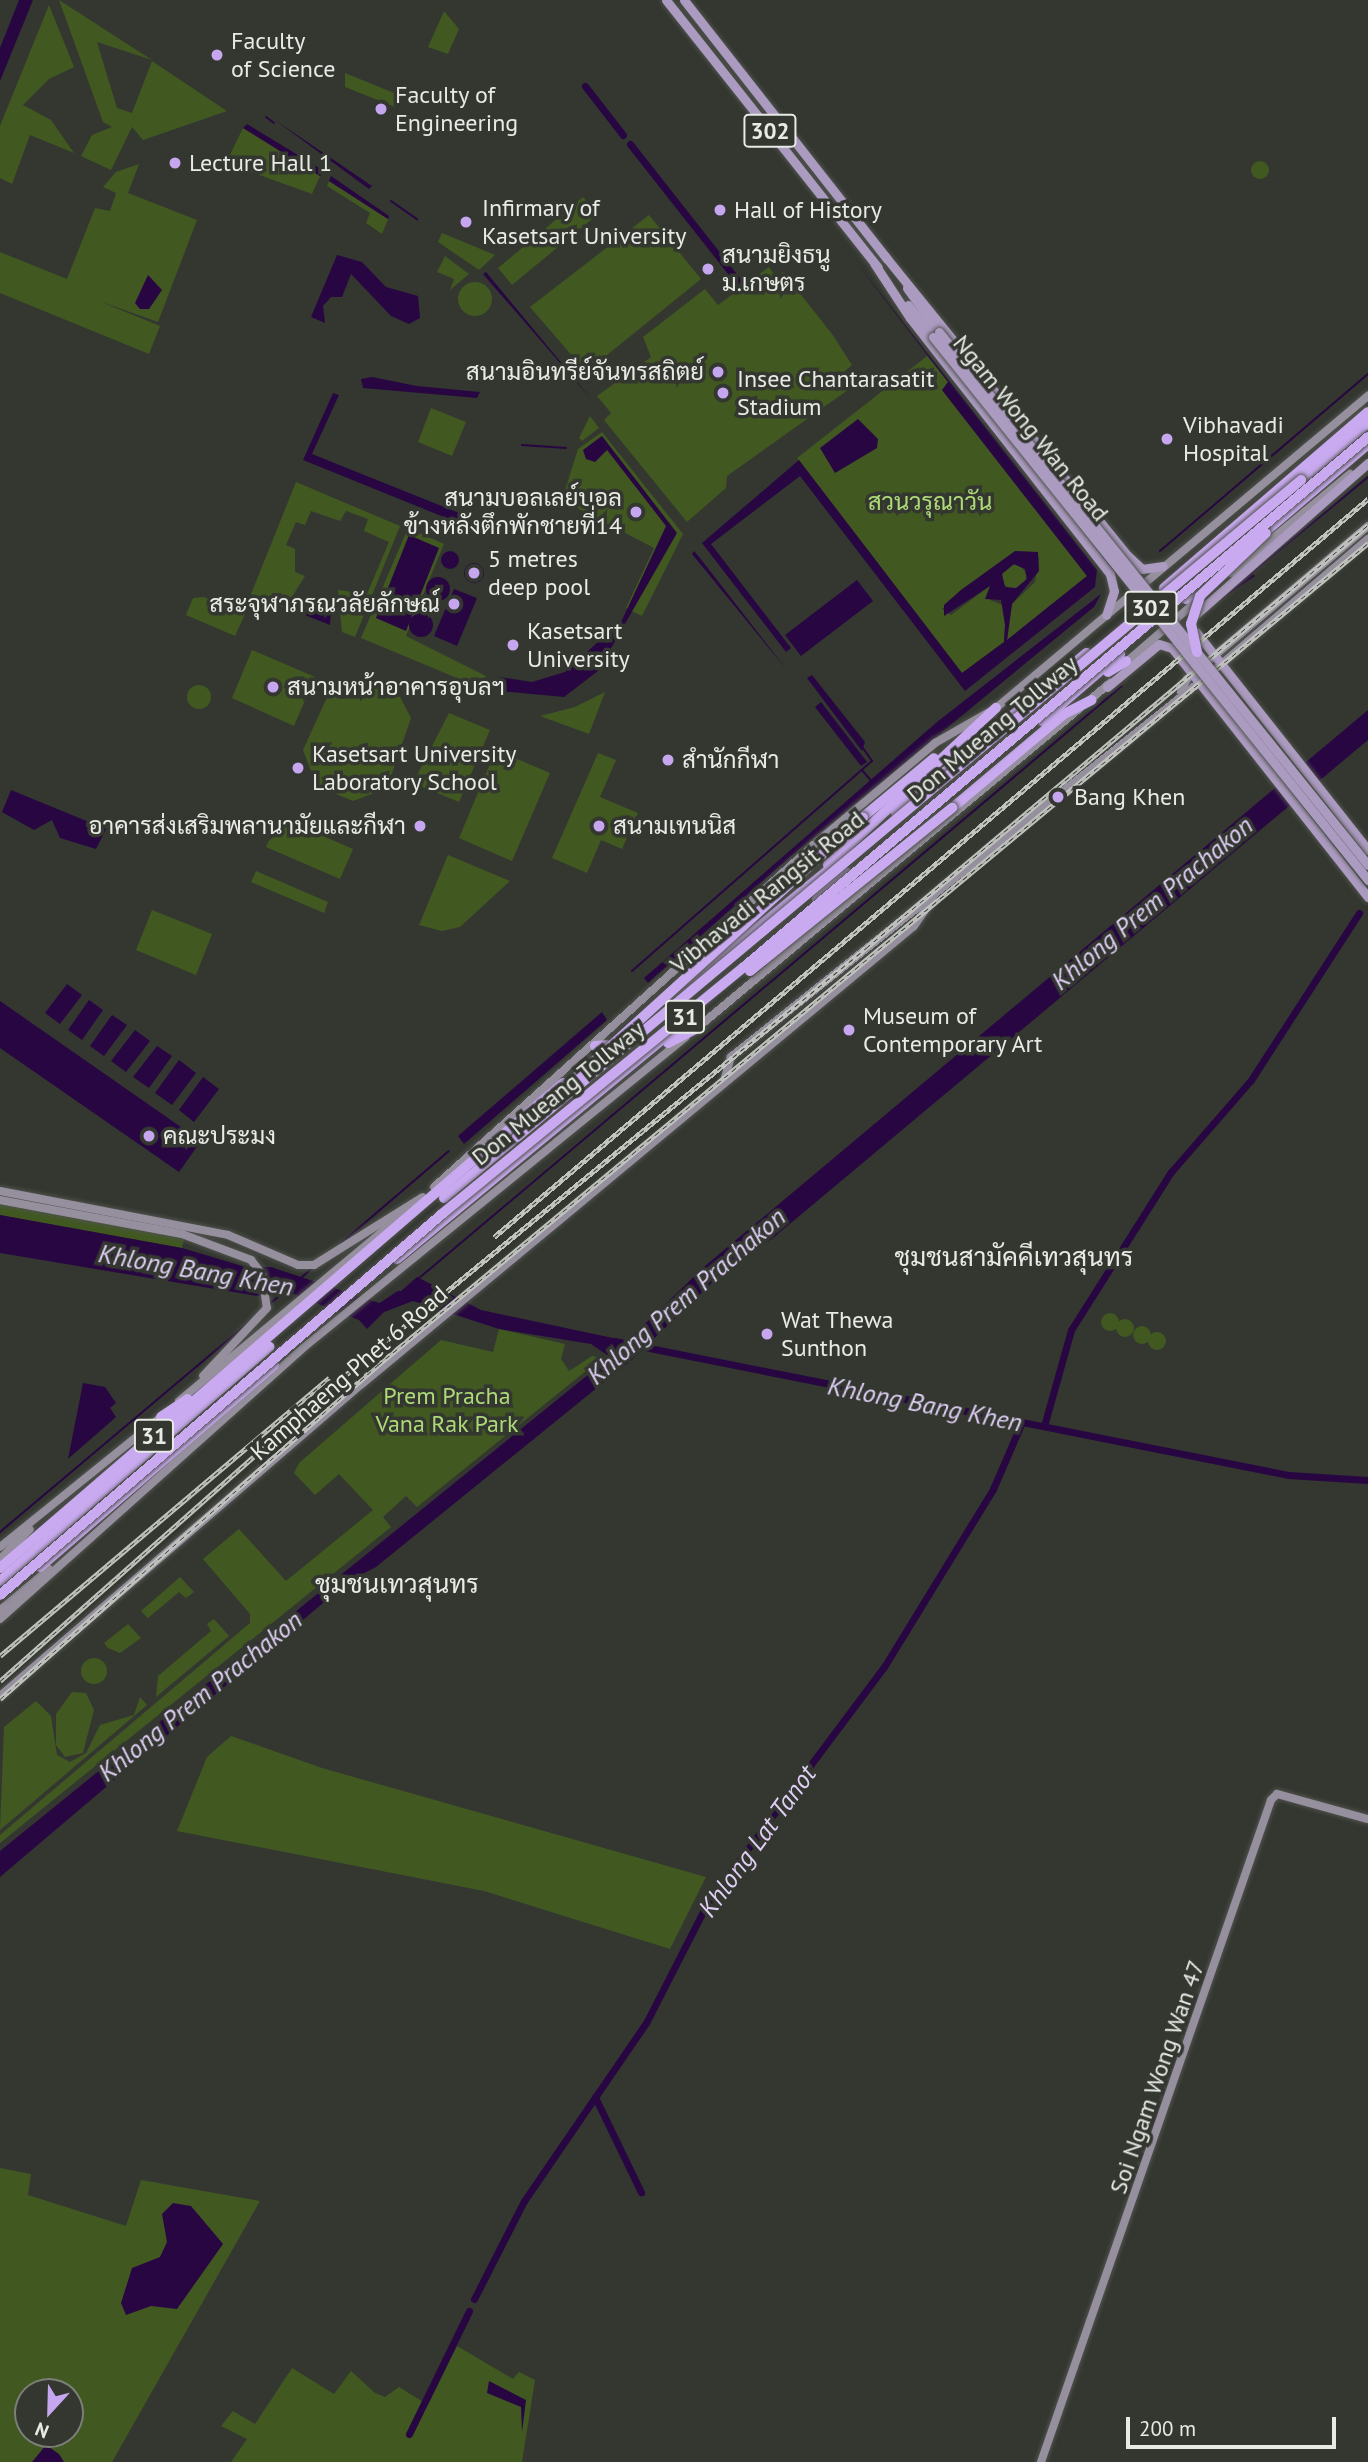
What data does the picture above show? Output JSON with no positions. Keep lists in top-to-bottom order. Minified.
{"streets":{"highway":["Don Mueang Tollway","Vibhavadi Rangsit Road","31"],"main road":["302","Ngam Wong Wan Road","Kamphaeng Phet 6 Road","Soi Ngam Wong Wan 47"]},"districts":["ชุมชนสามัคคีเทวสุนทร","ชุมชนเทวสุนทร"],"water":["Khlong Prem Prachakon","Khlong Bang Khen","Khlong Lat Tanot"],"parks":["สวนวรุณาวัน","Prem Pracha Vana Rak Park"],"places":["Faculty of Science","Faculty of Engineering","Lecture Hall 1","Hall of History","Infirmary of Kasetsart University","สนามยิงธนู ม.เกษตร","สนามอินทรีย์จันทรสถิตย์","Insee Chantarasatit Stadium","Vibhavadi Hospital","สนามบอลเลย์บอล ข้างหลังตึกพักชายที่14","5 metres deep pool","สระจุฬาภรณวลัยลักษณ์","Kasetsart University","สนามหน้าอาคารอุบลฯ","สำนักกีฬา","Kasetsart University Laboratory School","Bang Khen","อาคารส่งเสริมพลานามัยและกีฬา","สนามเทนนิส","Museum of Contemporary Art","คณะประมง","Wat Thewa Sunthon"],"scale_bar":"200 m","north":"bottom"}
